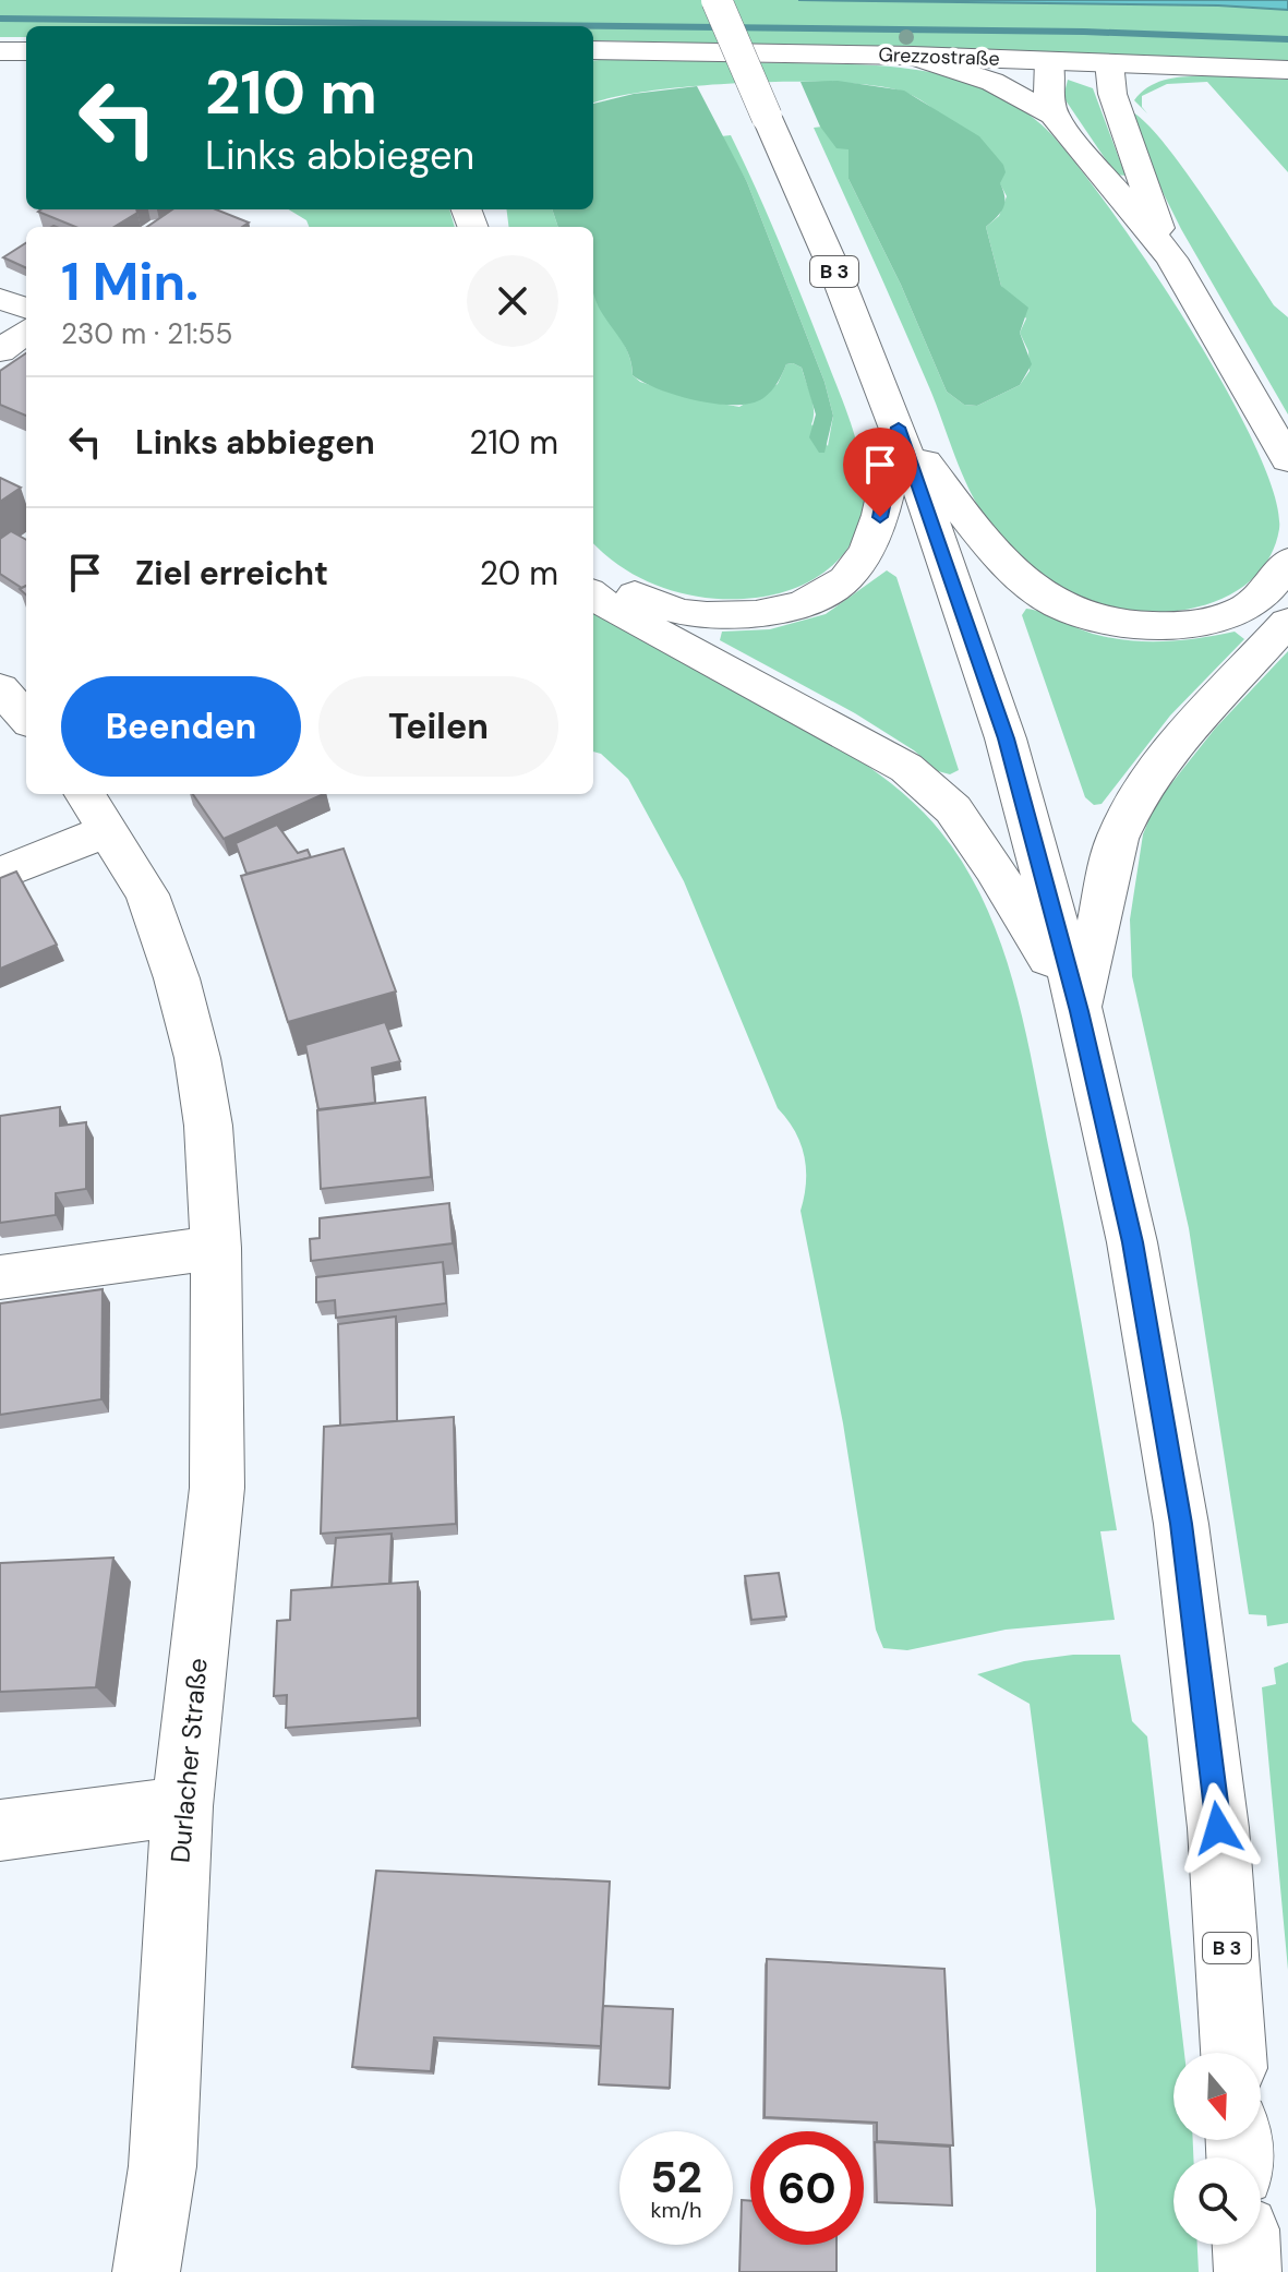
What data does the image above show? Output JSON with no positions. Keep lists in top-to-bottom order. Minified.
{"streets":{"main road":["Grezzostraße","B 3","Durlacher Straße"]},"north":"bottom","page":{"turn":["210 m","Links abbiegen"],"heading":["1 Min.","230 m · 21:55"],"list":[{"name":"Links abbiegen","value":"210 m"},{"name":"Ziel erreicht","value":"20 m"}],"buttons":["Beenden","Teilen"],"speed":"52 km/h","limit":"60"}}
